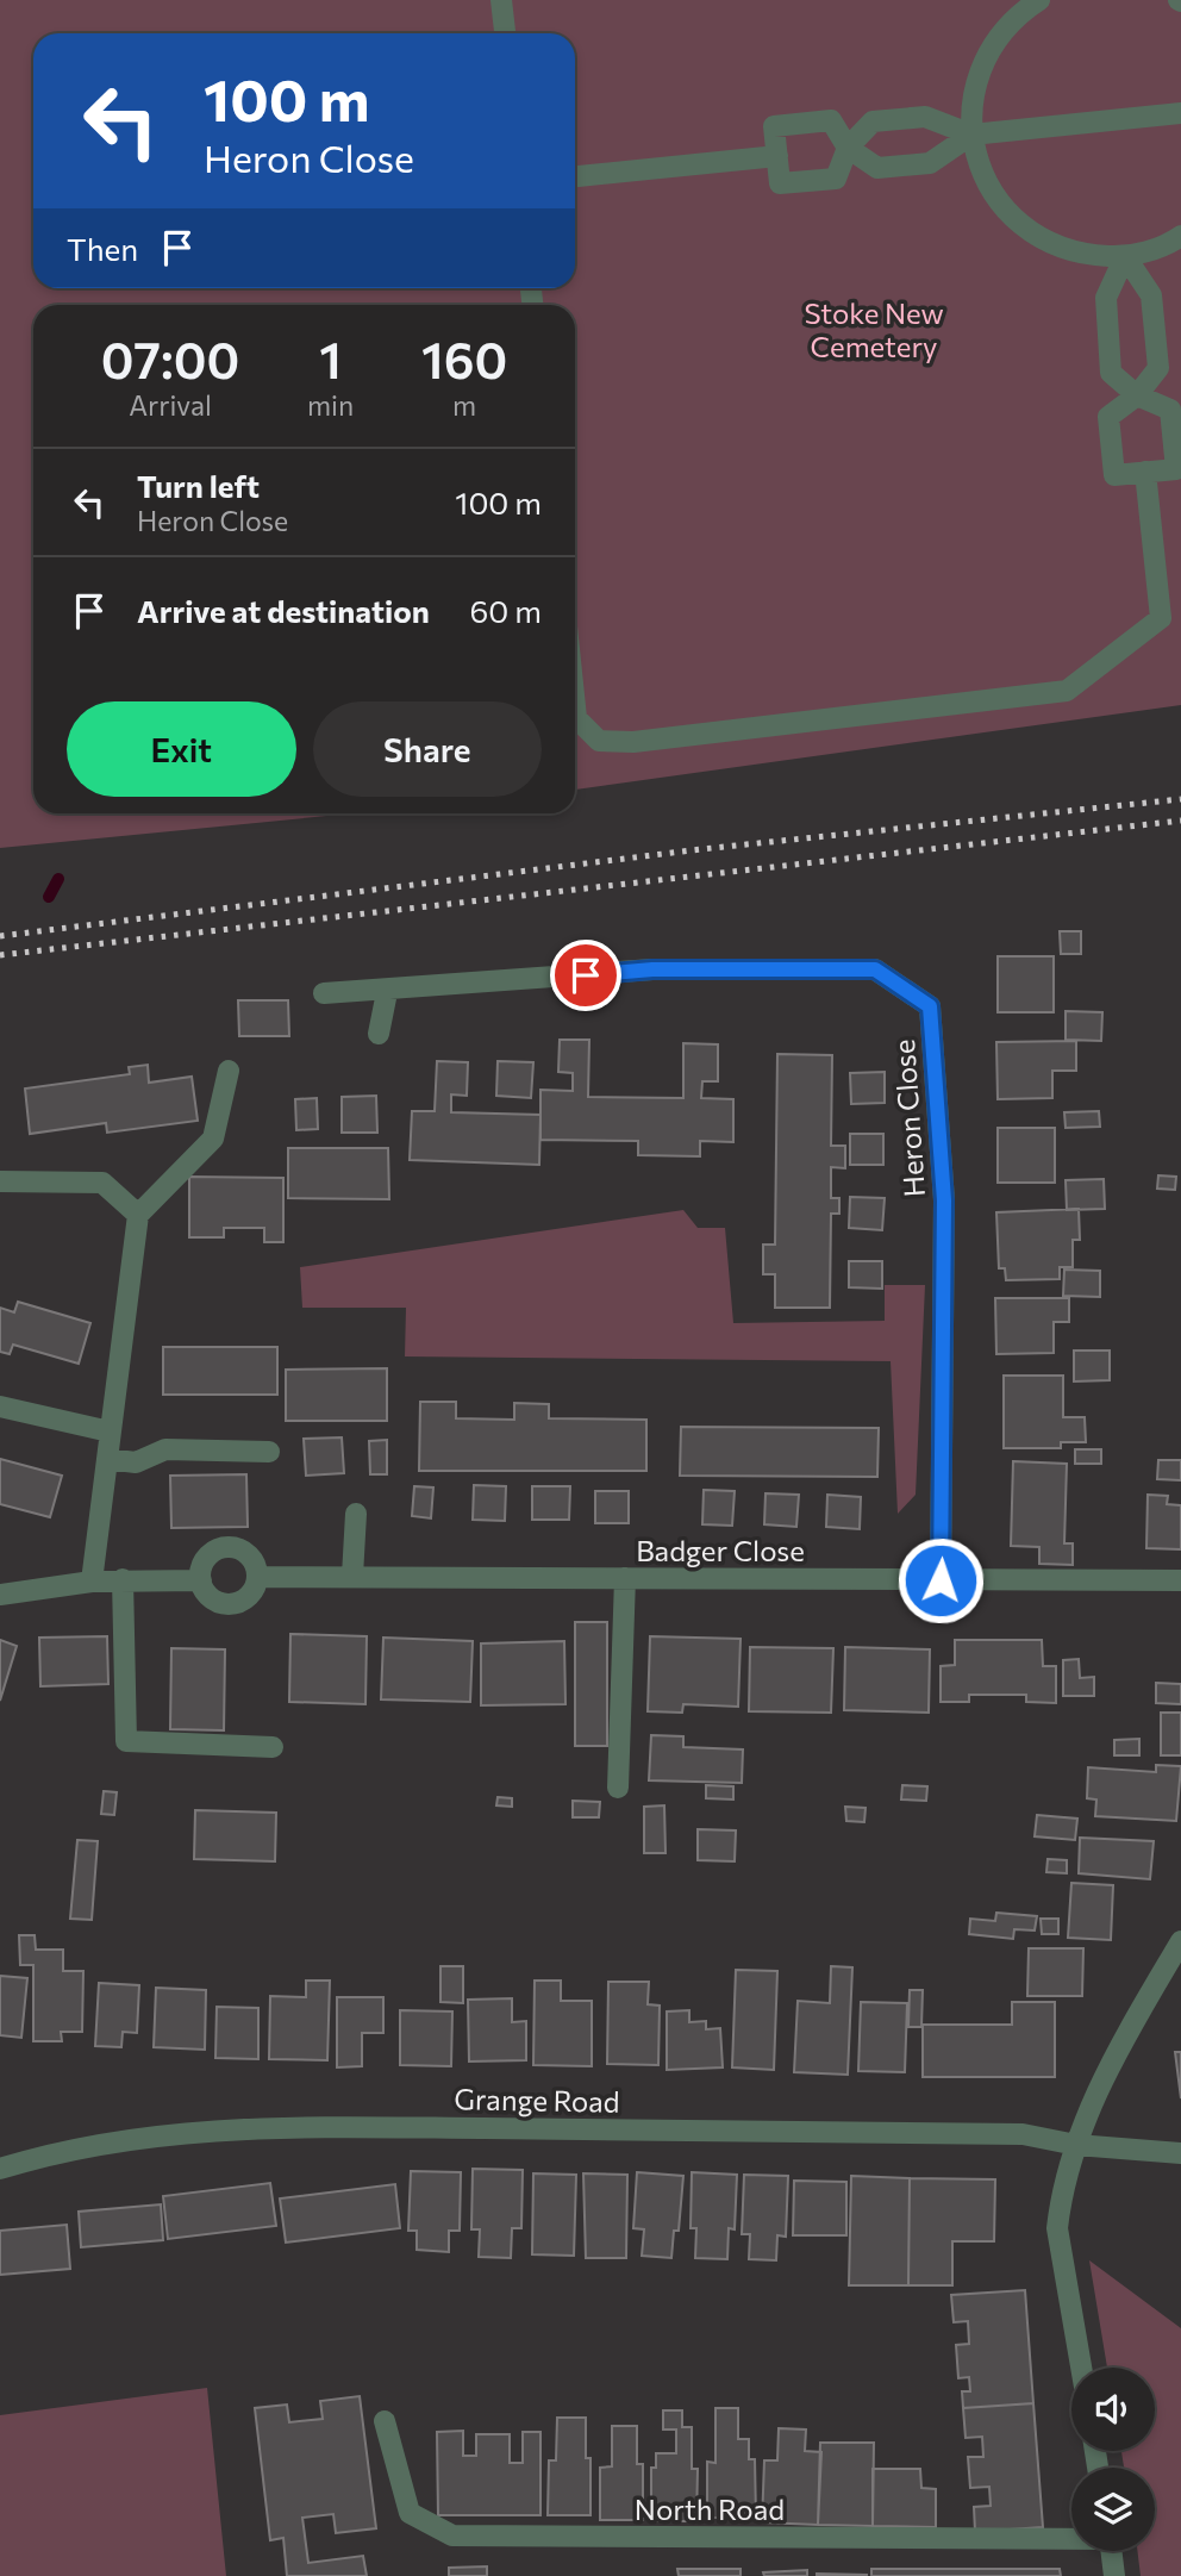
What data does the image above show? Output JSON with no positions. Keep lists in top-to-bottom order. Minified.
{"streets":{"street":["Heron Close","Badger Close","Grange Road","North Road"]},"crossings":[["Heron Close","Badger Close"]],"parks":["Stoke New Cemetery"],"page":{"turn":["100 m","Heron Close"],"then":"Then","eta":["07:00","Arrival","1","min","160","m"],"list":[{"name":"Turn left","note":"Heron Close","value":"100 m"},{"name":"Arrive at destination","value":"60 m"}],"buttons":["Exit","Share"]}}
